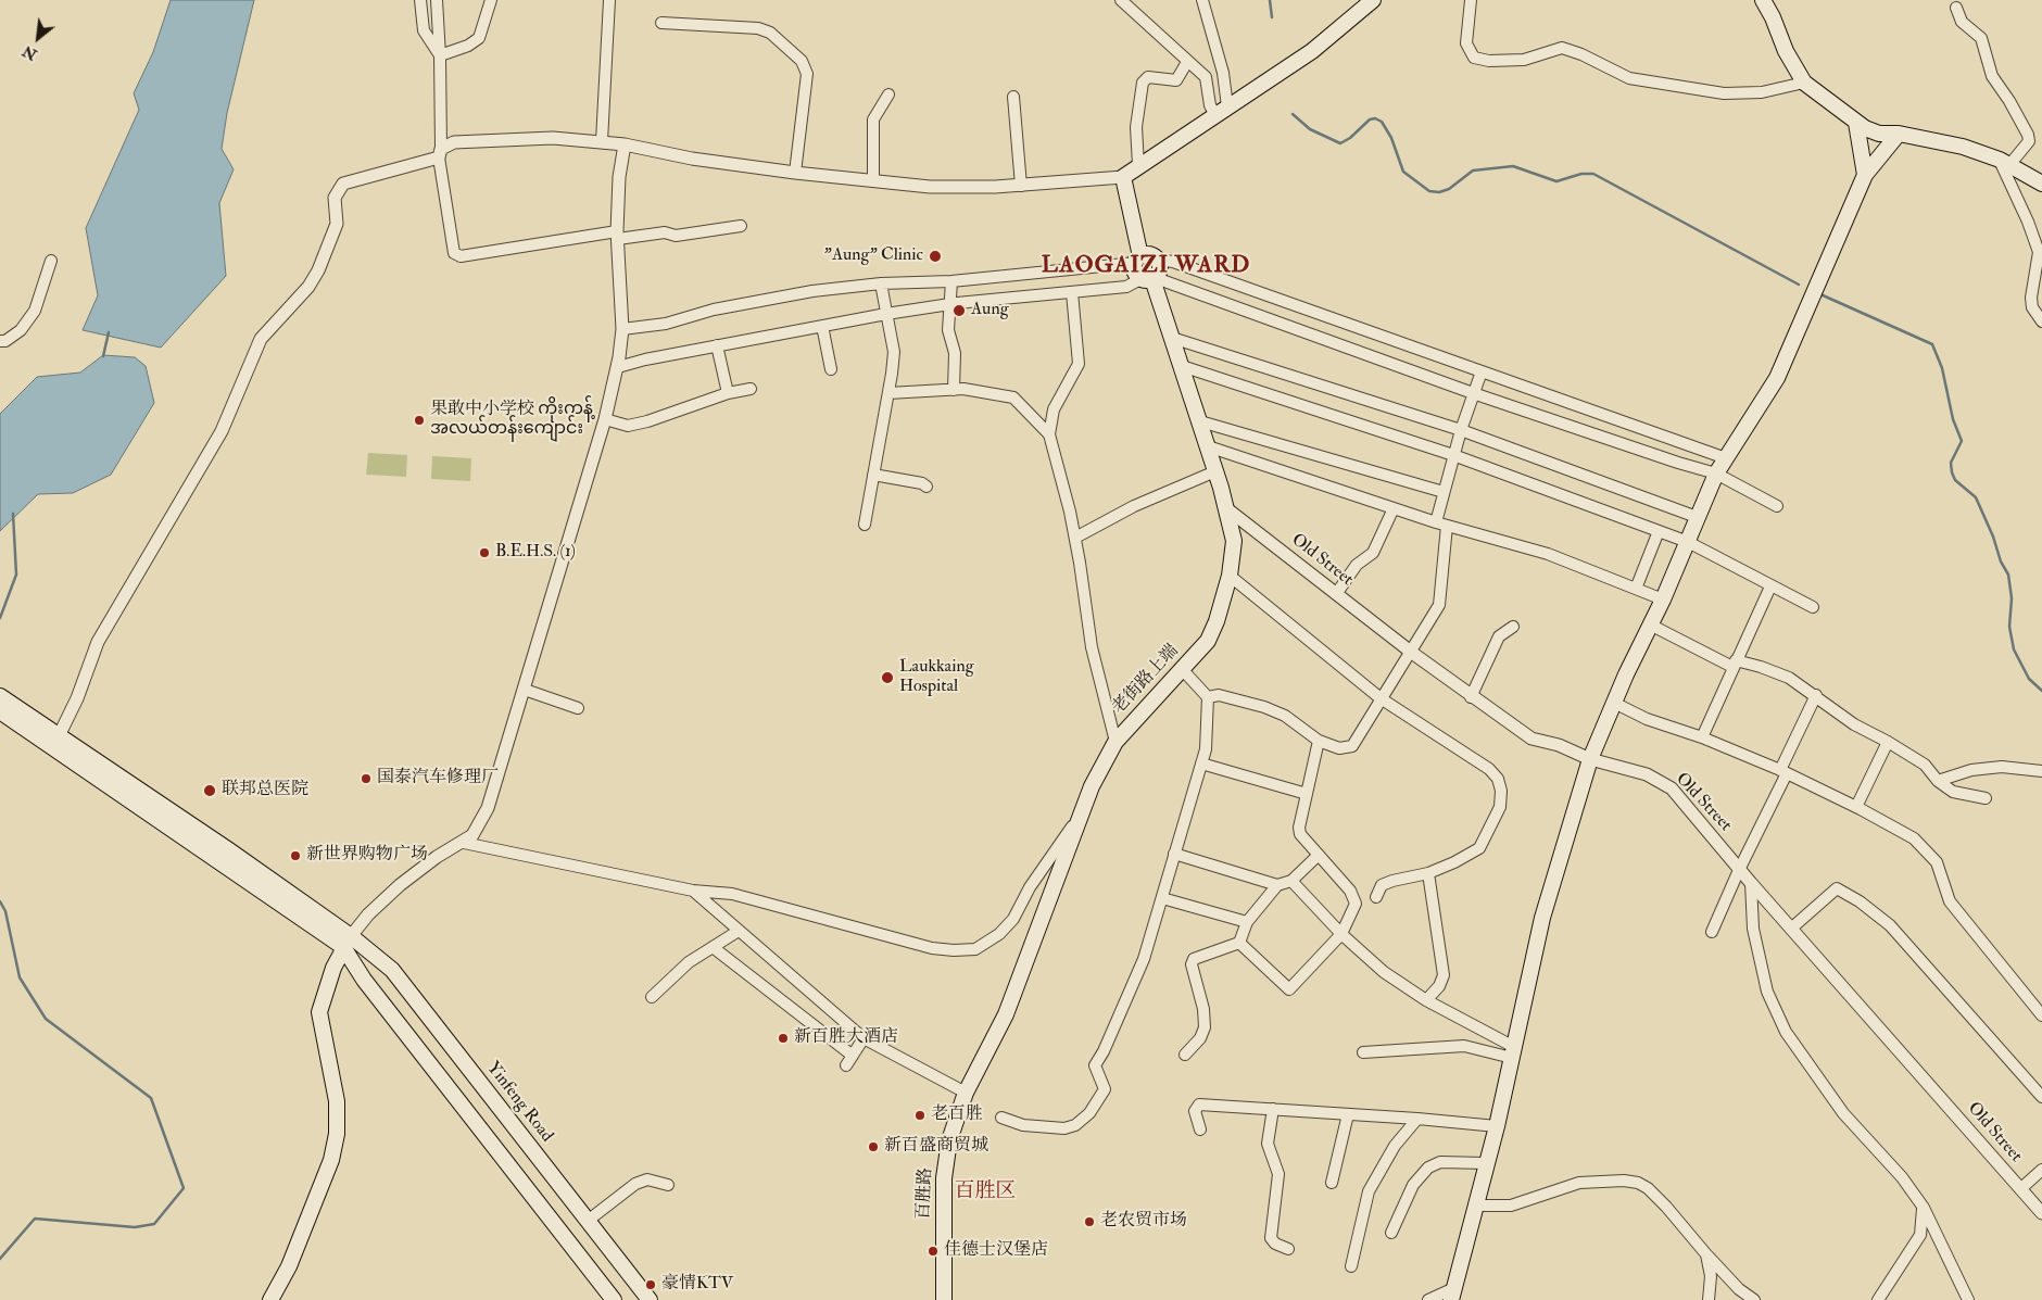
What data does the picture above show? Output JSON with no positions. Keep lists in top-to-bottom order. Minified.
{"streets":{"main road":["老街路上端","Yinfeng Road","百胜路"],"street":["Old Street"]},"crossings":[["Old Street","老街路上端"],["老街路上端","百胜路"]],"districts":["LAOGAIZI WARD","百胜区"],"places":["\"Aung\" Clinic","Aung","果敢中小学校 ကိုးကန့် အလယ်တန်းကျောင်း","B.E.H.S. (1)","Laukkaing Hospital","国泰汽车修理厂","联邦总医院","新世界购物广场","新百胜大酒店","老百胜","新百盛商贸城","老农贸市场","佳德士汉堡店","豪情KTV"],"north":"bottom left"}
